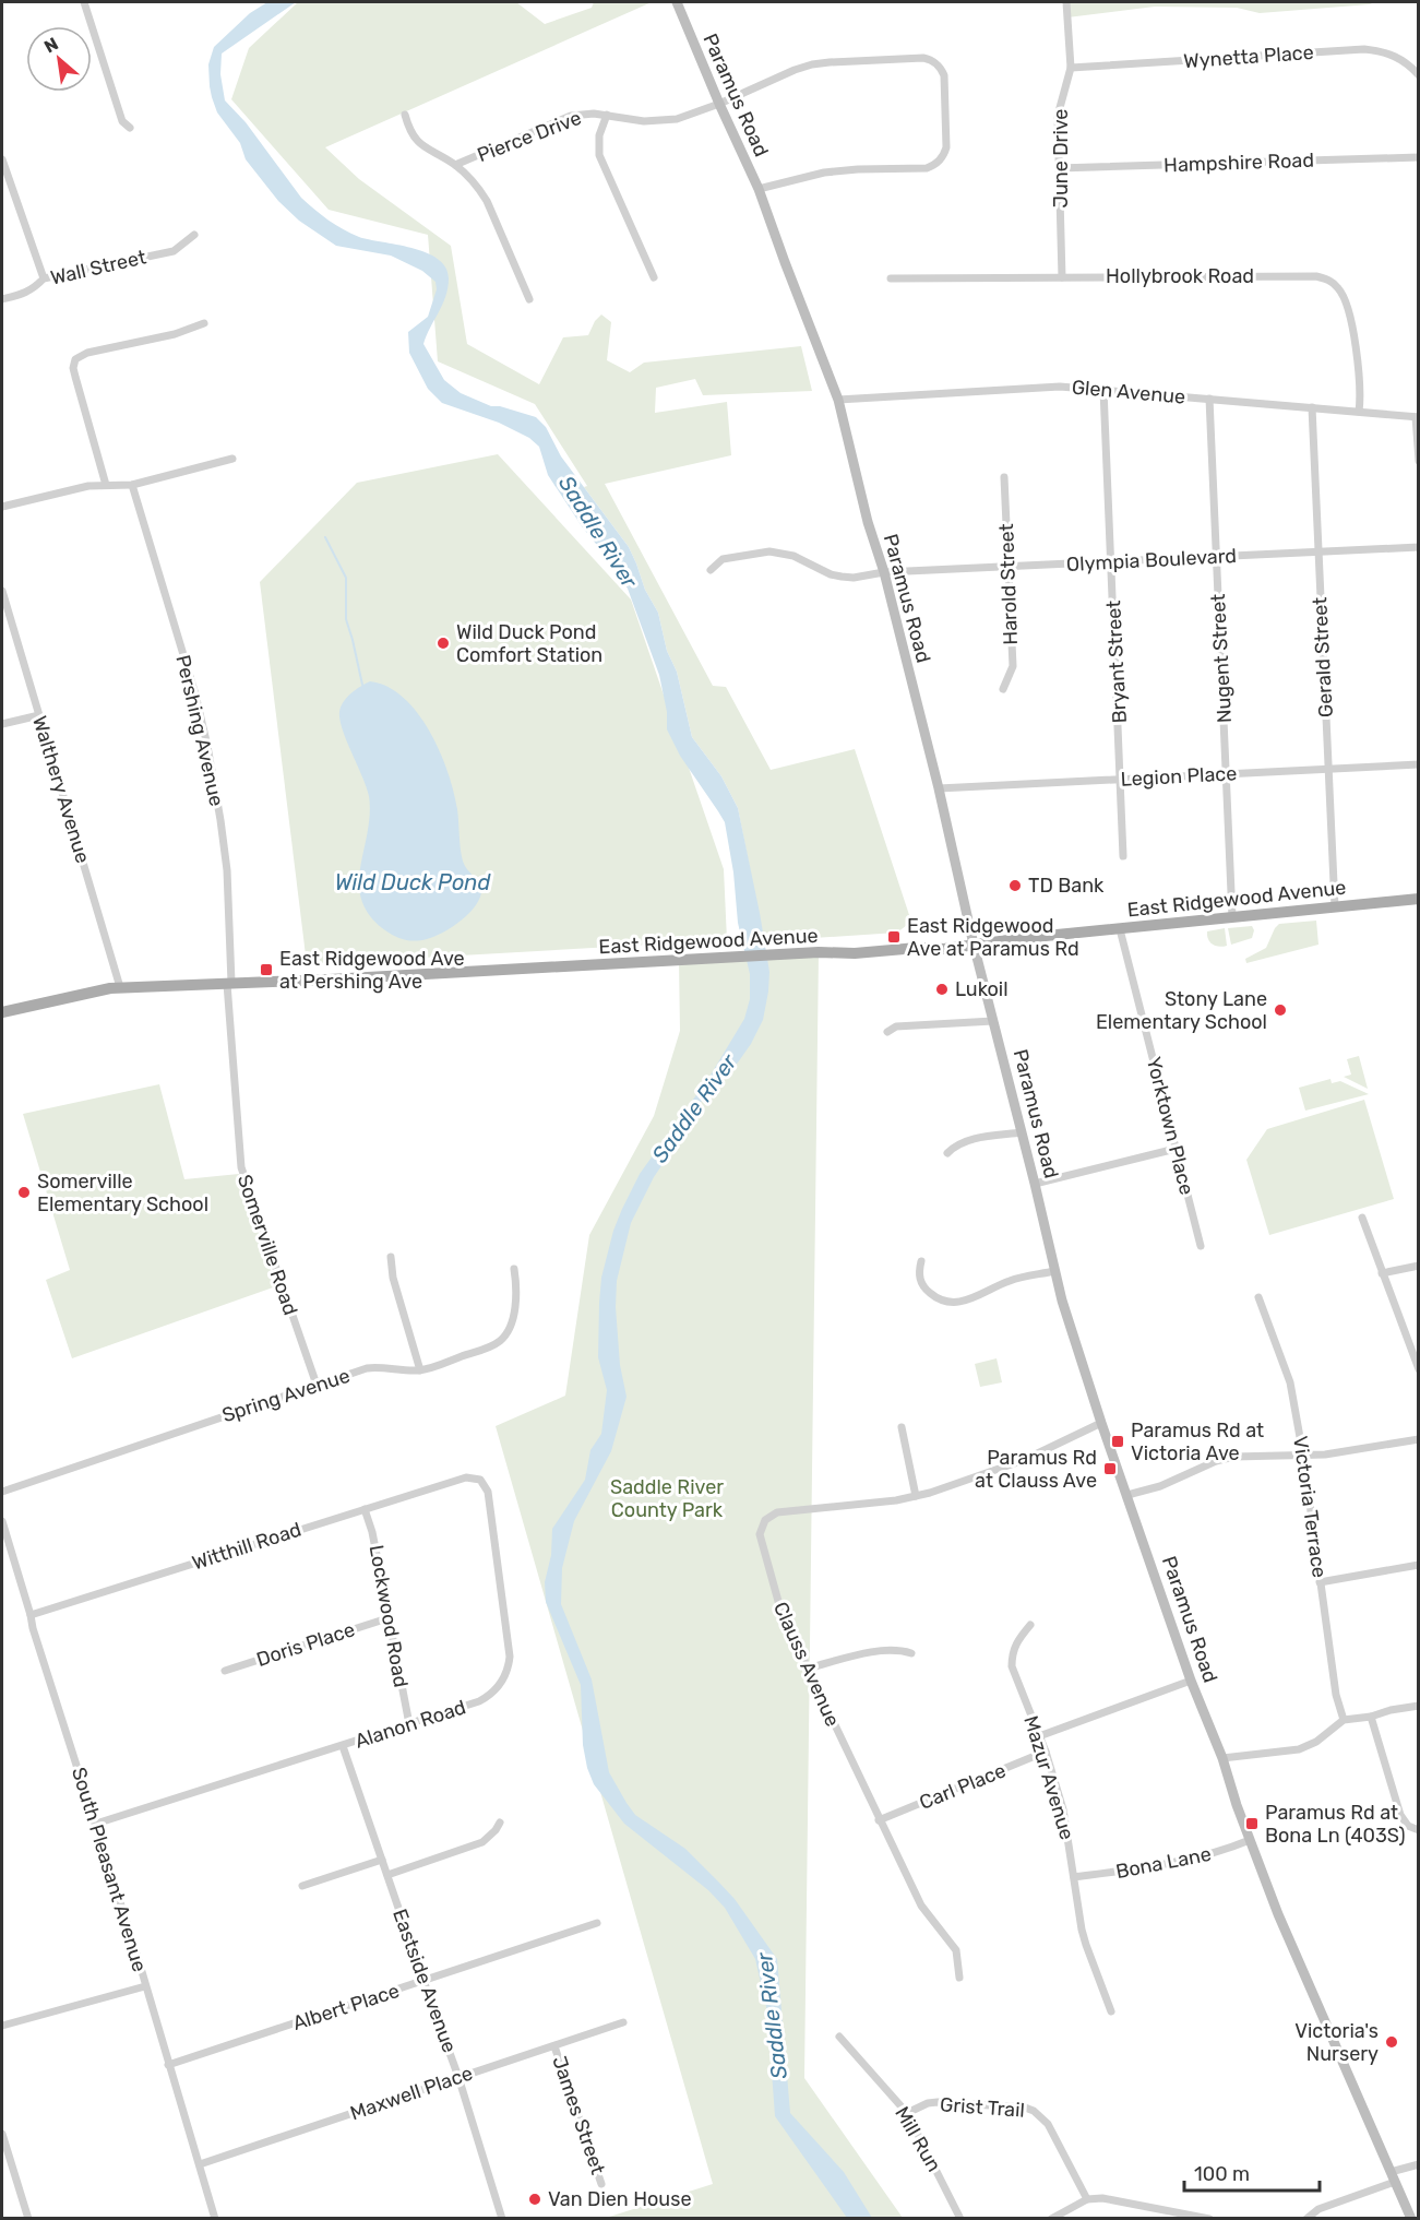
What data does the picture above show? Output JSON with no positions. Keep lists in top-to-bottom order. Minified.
{"streets":{"main road":["Paramus Road","East Ridgewood Avenue"],"street":["Wynetta Place","Pierce Drive","June Drive","Hampshire Road","Wall Street","Hollybrook Road","Glen Avenue","Olympia Boulevard","Harold Street","Gerald Street","Nugent Street","Bryant Street","Pershing Avenue","Legion Place","Walthery Avenue","Yorktown Place","Somerville Road","Spring Avenue","Victoria Terrace","Witthill Road","Lockwood Road","Doris Place","Clauss Avenue","Alanon Road","Mazur Avenue","Carl Place","Bona Lane","South Pleasant Avenue","Eastside Avenue","Albert Place","Maxwell Place","Grist Trail","James Street","Mill Run"]},"crossings":[["Wynetta Place","June Drive"],["Paramus Road","Pierce Drive"],["Paramus Road","Glen Avenue"],["Paramus Road","Olympia Boulevard"],["Paramus Road","Legion Place"],["Paramus Road","East Ridgewood Avenue"],["Paramus Road","Clauss Avenue"],["Paramus Road","Bona Lane"],["June Drive","Hampshire Road"],["June Drive","Hollybrook Road"],["Hollybrook Road","Glen Avenue"],["Glen Avenue","Gerald Street"],["Glen Avenue","Nugent Street"],["Glen Avenue","Bryant Street"],["Olympia Boulevard","Harold Street"],["Olympia Boulevard","Gerald Street"],["Olympia Boulevard","Nugent Street"],["Olympia Boulevard","Bryant Street"],["Gerald Street","Legion Place"],["Gerald Street","East Ridgewood Avenue"],["Nugent Street","Legion Place"],["Nugent Street","East Ridgewood Avenue"],["Bryant Street","Legion Place"],["Pershing Avenue","East Ridgewood Avenue"],["Pershing Avenue","Somerville Road"],["Walthery Avenue","East Ridgewood Avenue"],["East Ridgewood Avenue","Yorktown Place"],["East Ridgewood Avenue","Somerville Road"],["Somerville Road","Spring Avenue"],["Witthill Road","Lockwood Road"],["Witthill Road","Alanon Road"],["Witthill Road","South Pleasant Avenue"],["Lockwood Road","Doris Place"],["Lockwood Road","Alanon Road"],["Clauss Avenue","Carl Place"],["Alanon Road","South Pleasant Avenue"],["Alanon Road","Eastside Avenue"],["Mazur Avenue","Carl Place"],["Mazur Avenue","Bona Lane"],["South Pleasant Avenue","Albert Place"],["South Pleasant Avenue","Maxwell Place"],["Eastside Avenue","Albert Place"],["Eastside Avenue","Maxwell Place"],["Maxwell Place","James Street"],["Grist Trail","Mill Run"]],"water":["Saddle River","Wild Duck Pond"],"parks":["Saddle River County Park"],"places":{"other":["Wild Duck Pond Comfort Station","TD Bank","Lukoil","Stony Lane Elementary School","Somerville Elementary School","Victoria's Nursery","Van Dien House"],"transit":["East Ridgewood Ave at Paramus Rd","East Ridgewood Ave at Pershing Ave","Paramus Rd at Victoria Ave","Paramus Rd at Clauss Ave","Paramus Rd at Bona Ln (403S)"]},"scale_bar":"100 m","north":"top left"}
